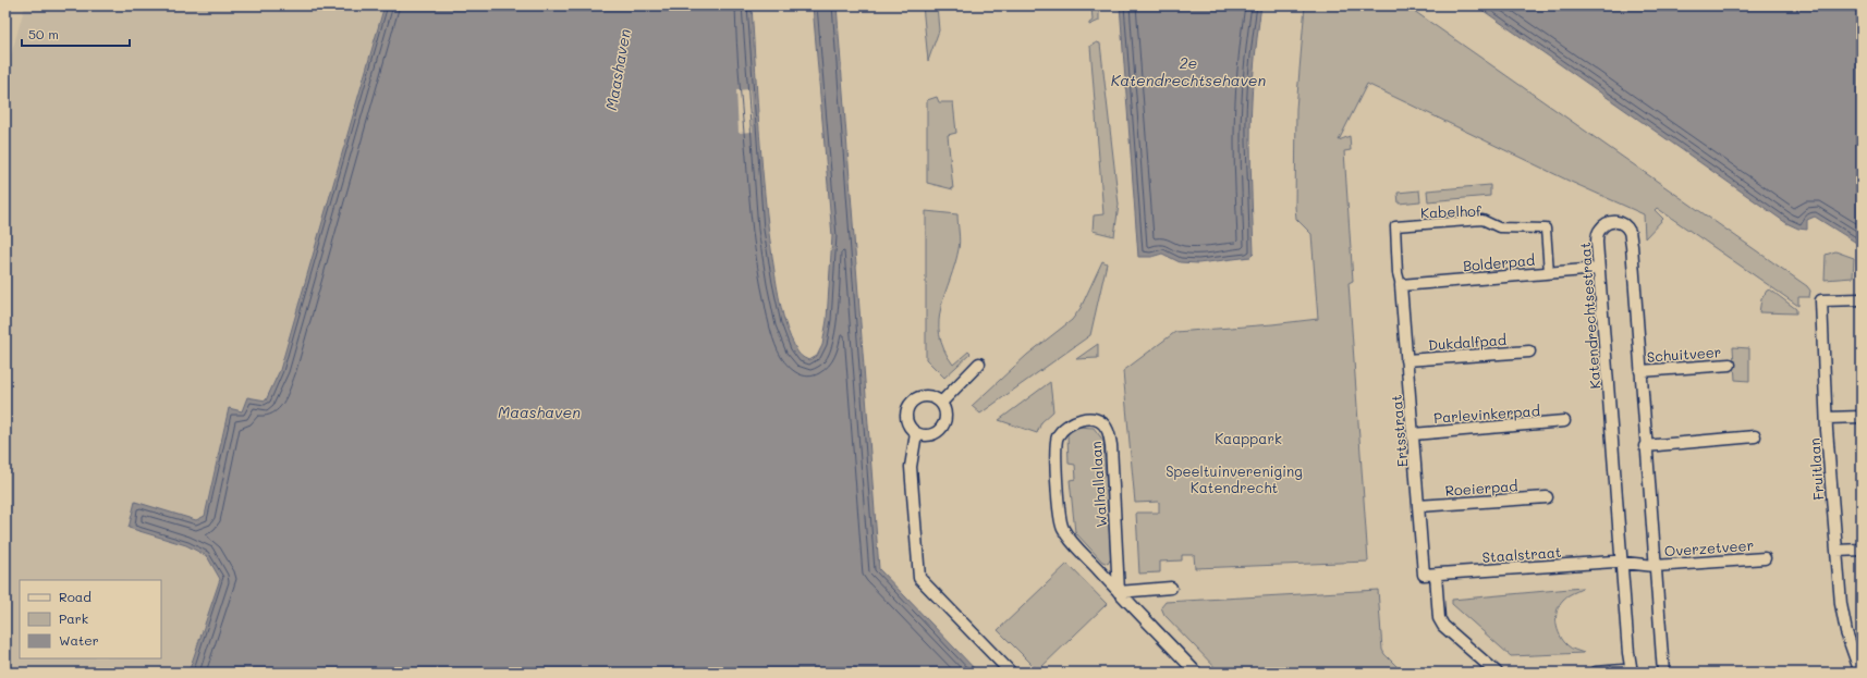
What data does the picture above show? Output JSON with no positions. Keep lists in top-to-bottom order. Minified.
{"streets":{"street":["Kabelhof","Bolderpad","Katendrechtsestraat","Dukdalfpad","Schuitveer","Parlevinkerpad","Ertsstraat","Fruitlaan","Walhallalaan","Roeierpad","Overzetveer","Staalstraat"]},"crossings":[["Kabelhof","Bolderpad"],["Kabelhof","Ertsstraat"],["Bolderpad","Katendrechtsestraat"],["Bolderpad","Ertsstraat"],["Katendrechtsestraat","Schuitveer"],["Katendrechtsestraat","Overzetveer"],["Katendrechtsestraat","Staalstraat"],["Dukdalfpad","Ertsstraat"],["Parlevinkerpad","Ertsstraat"],["Ertsstraat","Roeierpad"],["Ertsstraat","Staalstraat"]],"water":["2e Katendrechtsehaven","Maashaven"],"parks":["Kaappark","Speeltuinvereniging Katendrecht"],"legend":["Road","Park","Water"],"scale_bar":"50 m"}
